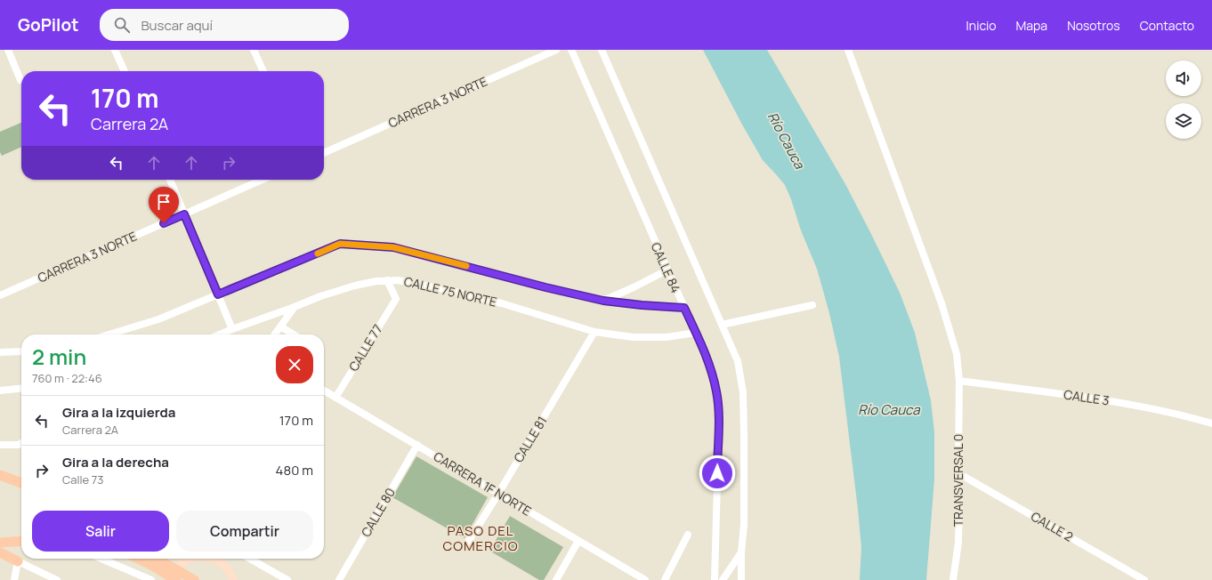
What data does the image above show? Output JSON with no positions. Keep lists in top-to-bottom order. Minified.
{"streets":{"street":["CARRERA 3 NORTE","CALLE 84","CALLE 75 NORTE","CALLE 77","CALLE 3","CALLE 81","TRANSVERSAL 0","CARRERA 1F NORTE","CALLE 80","CALLE 2"]},"crossings":[["CALLE 84","CALLE 75 NORTE"],["CALLE 75 NORTE","CALLE 77"],["CALLE 75 NORTE","CALLE 81"],["CALLE 77","CARRERA 1F NORTE"],["CALLE 3","TRANSVERSAL 0"],["CALLE 81","CARRERA 1F NORTE"],["TRANSVERSAL 0","CALLE 2"],["CARRERA 1F NORTE","CALLE 80"]],"districts":["PASO DEL COMERCIO"],"water":["Río Cauca"],"page":{"header":"GoPilot","search":"Buscar aquí","nav":["Inicio","Mapa","Nosotros","Contacto"],"turn":["170 m","Carrera 2A"],"heading":["2 min","760 m · 22:46"],"list":[{"name":"Gira a la izquierda","note":"Carrera 2A","value":"170 m"},{"name":"Gira a la derecha","note":"Calle 73","value":"480 m"}],"buttons":["Salir","Compartir"]}}
